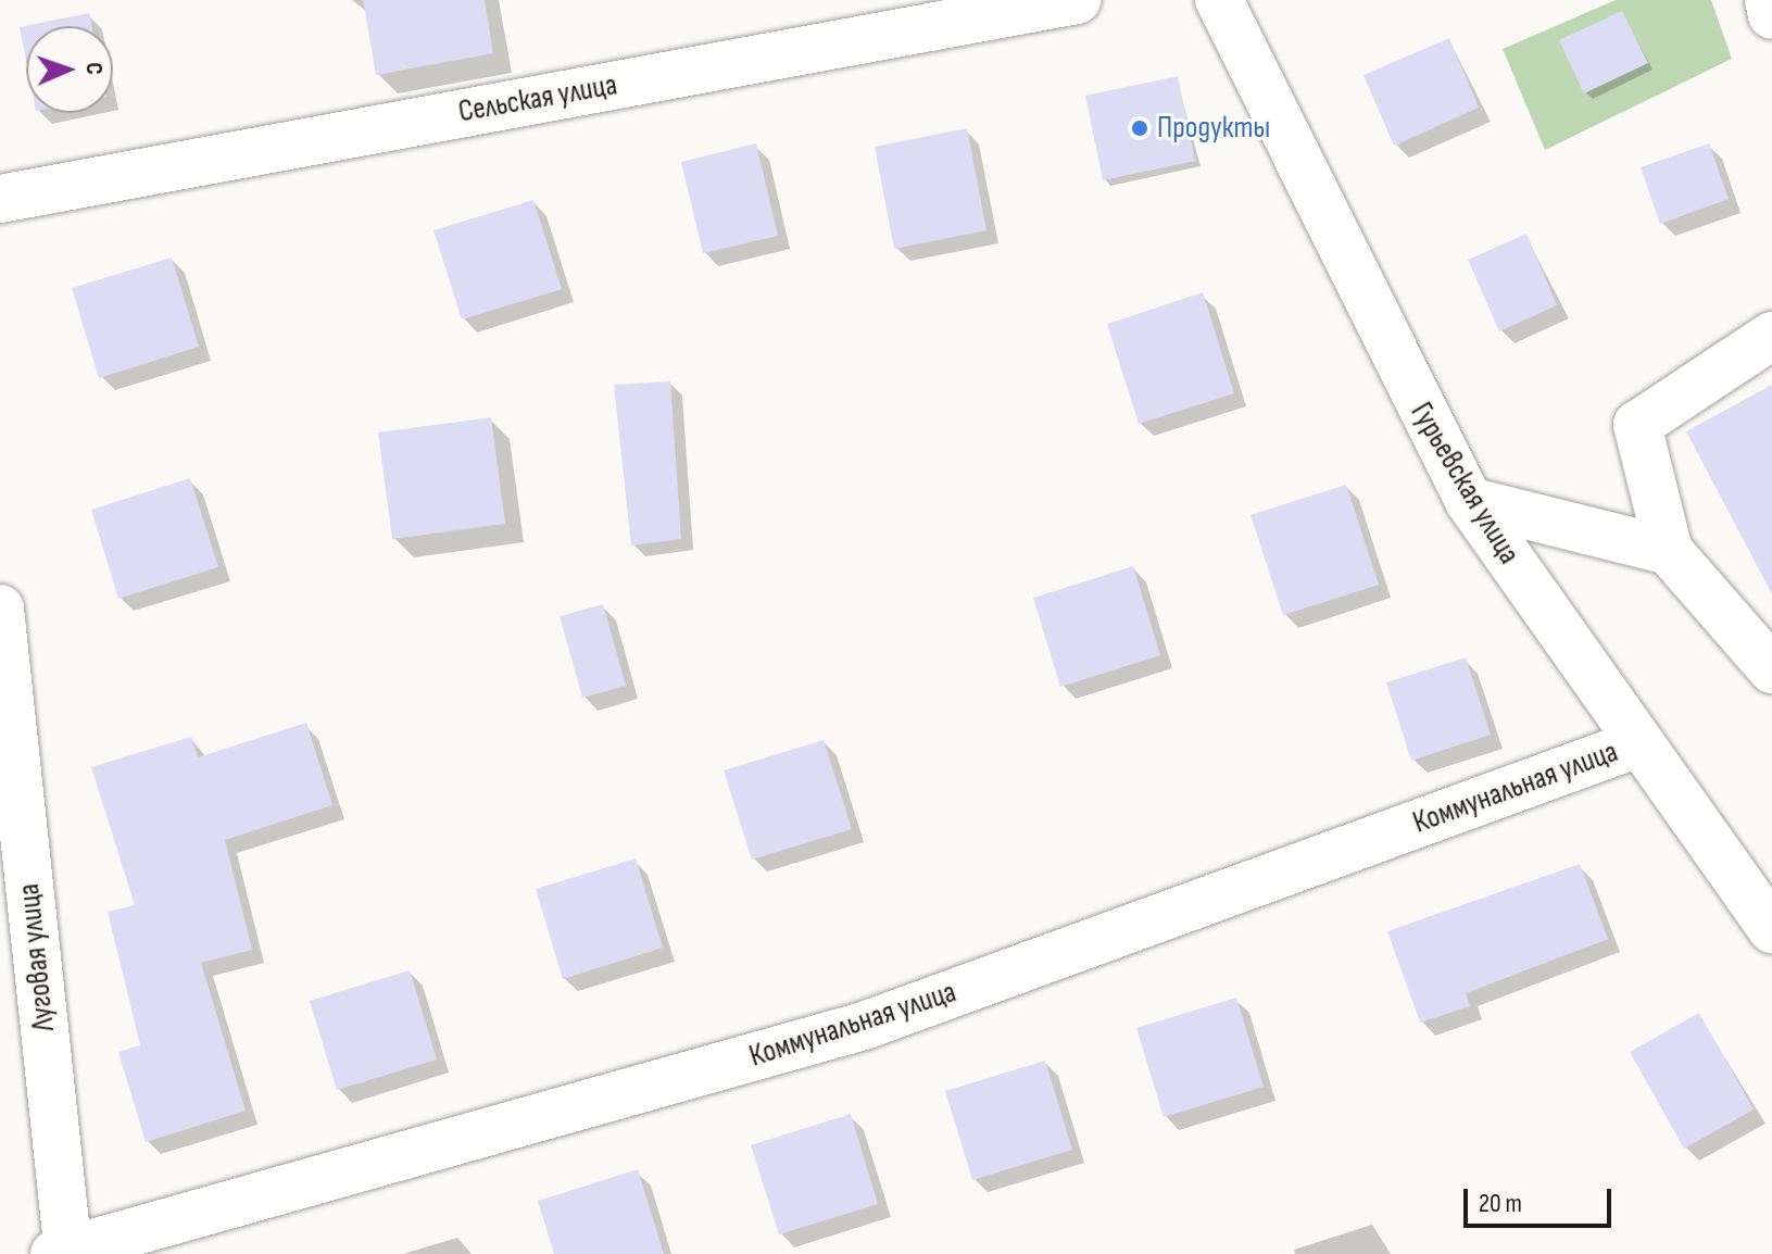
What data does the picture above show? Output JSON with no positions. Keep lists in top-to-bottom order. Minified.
{"streets":{"street":["Сельская улица","Гурьевская улица","Коммунальная улица","Луговая улица"]},"crossings":[["Гурьевская улица","Коммунальная улица"],["Коммунальная улица","Луговая улица"]],"places":["Продукты"],"scale_bar":"20 m","north":"right"}
